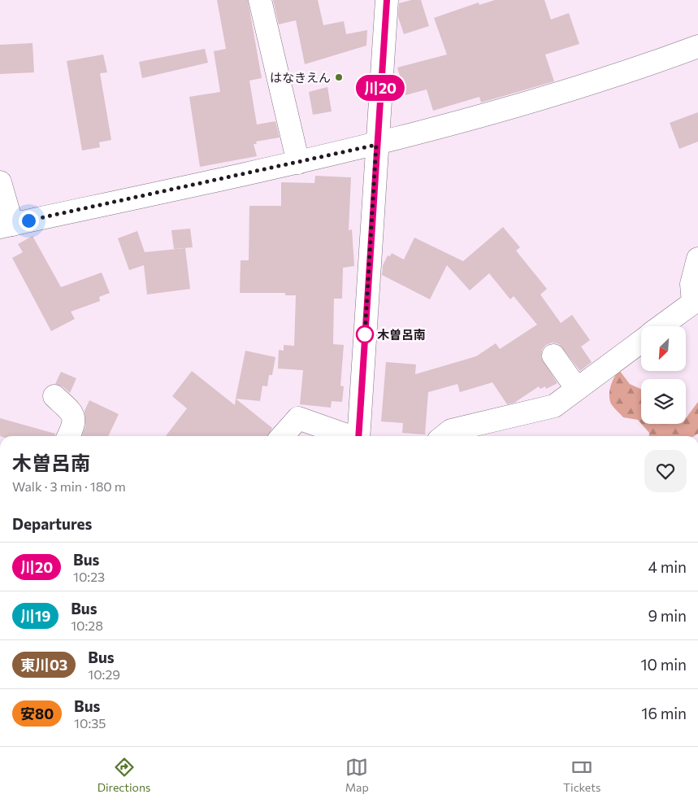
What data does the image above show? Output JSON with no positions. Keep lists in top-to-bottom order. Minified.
{"places":["はなきえん","木曽呂南"],"lines":["bus line 川20"],"north":"bottom left","page":{"on_map":"川20","heading":[["木曽呂南","Walk · 3 min · 180 m"],"Departures"],"list":[{"mark":"川20","name":"Bus","note":"10:23","value":"4 min"},{"mark":"川19","name":"Bus","note":"10:28","value":"9 min"},{"mark":"東川03","name":"Bus","note":"10:29","value":"10 min"},{"mark":"安80","name":"Bus","note":"10:35","value":"16 min"}],"tabs":["Directions","Map","Tickets"]}}
